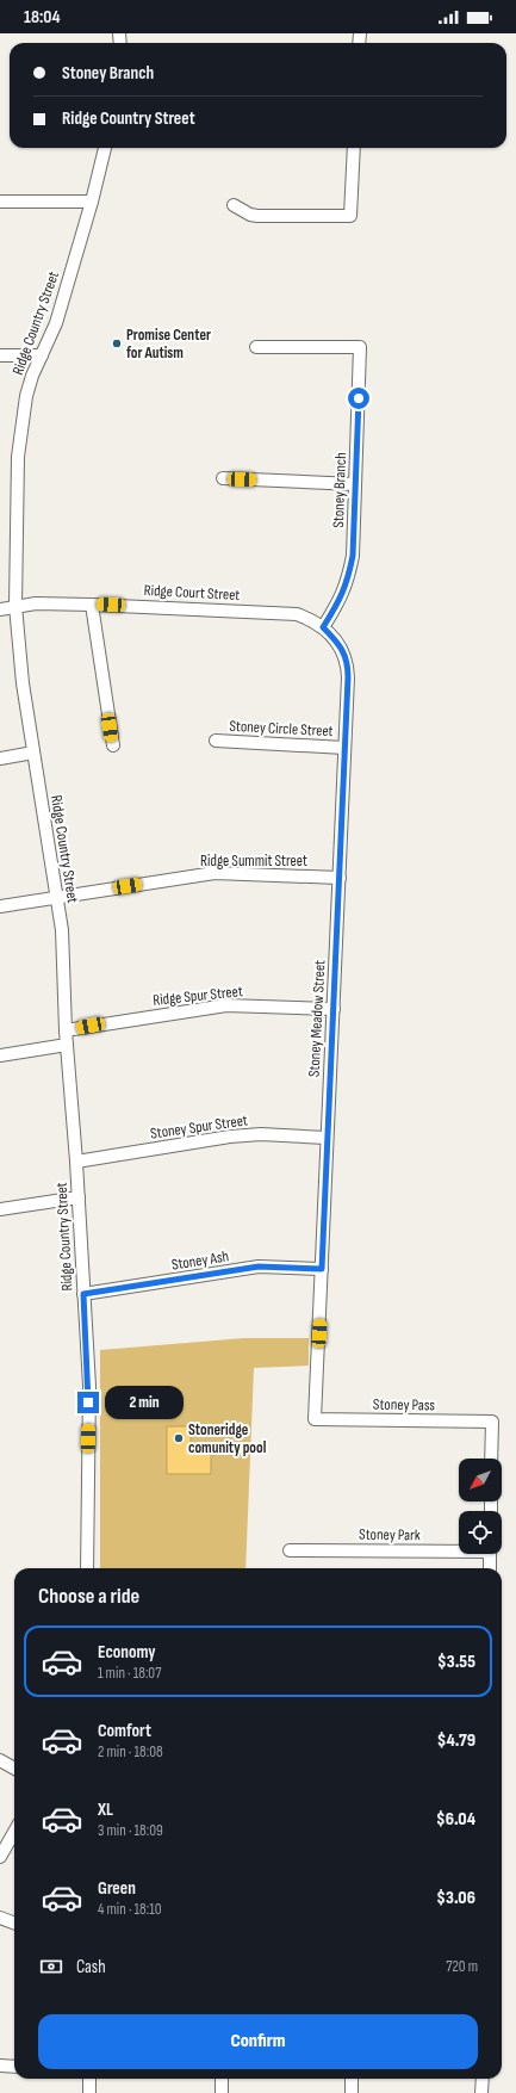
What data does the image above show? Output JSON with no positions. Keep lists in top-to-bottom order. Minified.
{"streets":{"street":["Ridge Country Street","Stoney Branch","Ridge Court Street","Stoney Circle Street","Ridge Summit Street","Ridge Spur Street","Stoney Meadow Street","Stoney Spur Street","Stoney Ash","Stoney Pass","Stoney Park"]},"crossings":[["Ridge Country Street","Ridge Court Street"],["Ridge Country Street","Ridge Summit Street"],["Ridge Country Street","Ridge Spur Street"],["Ridge Country Street","Stoney Spur Street"],["Ridge Country Street","Stoney Ash"],["Stoney Branch","Ridge Court Street"],["Stoney Branch","Stoney Meadow Street"],["Ridge Court Street","Stoney Meadow Street"],["Stoney Circle Street","Stoney Meadow Street"],["Ridge Summit Street","Stoney Meadow Street"],["Ridge Spur Street","Stoney Meadow Street"],["Stoney Meadow Street","Stoney Spur Street"],["Stoney Meadow Street","Stoney Ash"],["Stoney Meadow Street","Stoney Pass"]],"places":["Promise Center for Autism","Stoneridge comunity pool"],"north":"bottom left","page":{"status":"18:04","banner":["Stoney Branch","Ridge Country Street"],"bubble":"2 min","heading":"Choose a ride","list":[{"name":"Economy","note":"1 min · 18:07","value":"$3.55"},{"name":"Comfort","note":"2 min · 18:08","value":"$4.79"},{"name":"XL","note":"3 min · 18:09","value":"$6.04"},{"name":"Green","note":"4 min · 18:10","value":"$3.06"}],"pay":["Cash","720 m"],"buttons":"Confirm"}}
